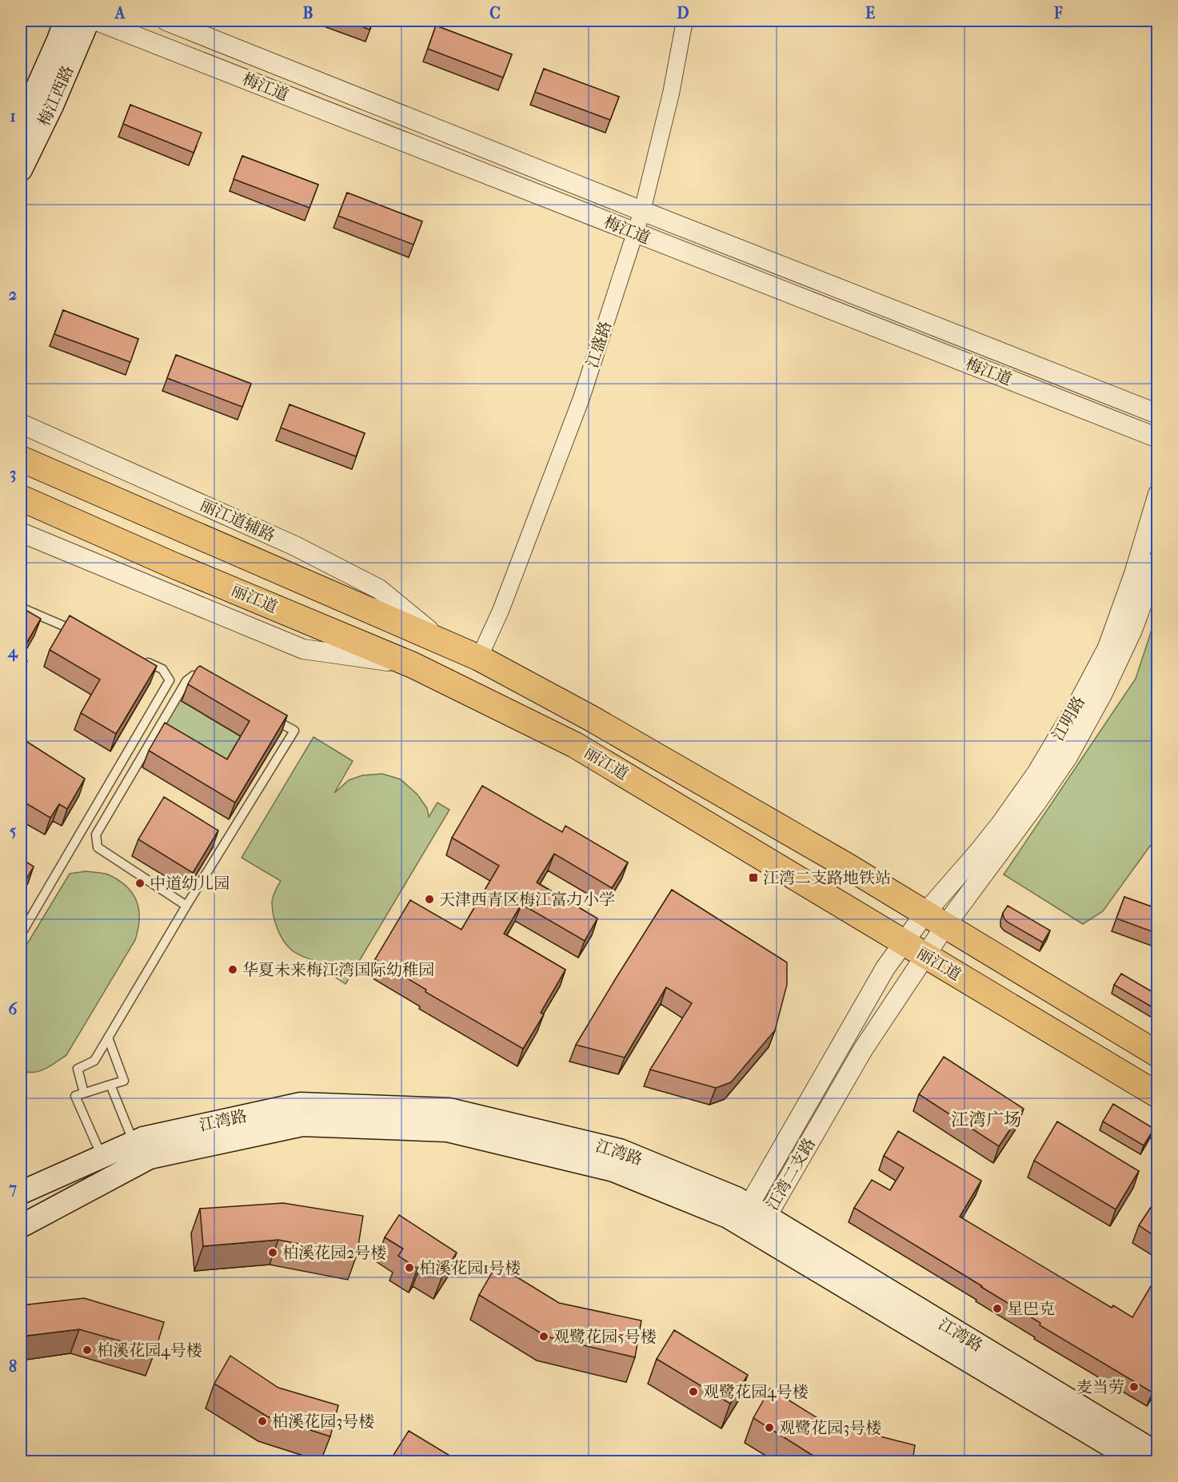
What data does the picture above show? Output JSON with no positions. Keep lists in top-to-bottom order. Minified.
{"streets":{"main road":["梅江西路","丽江道","江湾路"],"street":["梅江道","江盛路","丽江道辅路","江明路","江湾二支路"]},"crossings":[["梅江道","江盛路"],["江盛路","丽江道"],["丽江道辅路","丽江道"],["丽江道","江明路"],["丽江道","江湾二支路"],["江明路","江湾二支路"],["江湾路","江湾二支路"]],"districts":["江湾广场"],"places":{"transit":["江湾二支路地铁站"],"other":["中道幼儿园","天津西青区梅江富力小学","华夏未来梅江湾国际幼稚园","柏溪花园2号楼","柏溪花园1号楼","星巴克","观鹭花园5号楼","柏溪花园4号楼","麦当劳","观鹭花园4号楼","柏溪花园3号楼","观鹭花园3号楼"]},"grid":{"columns":["A","B","C","D","E","F"],"rows":["1","2","3","4","5","6","7","8"]}}
